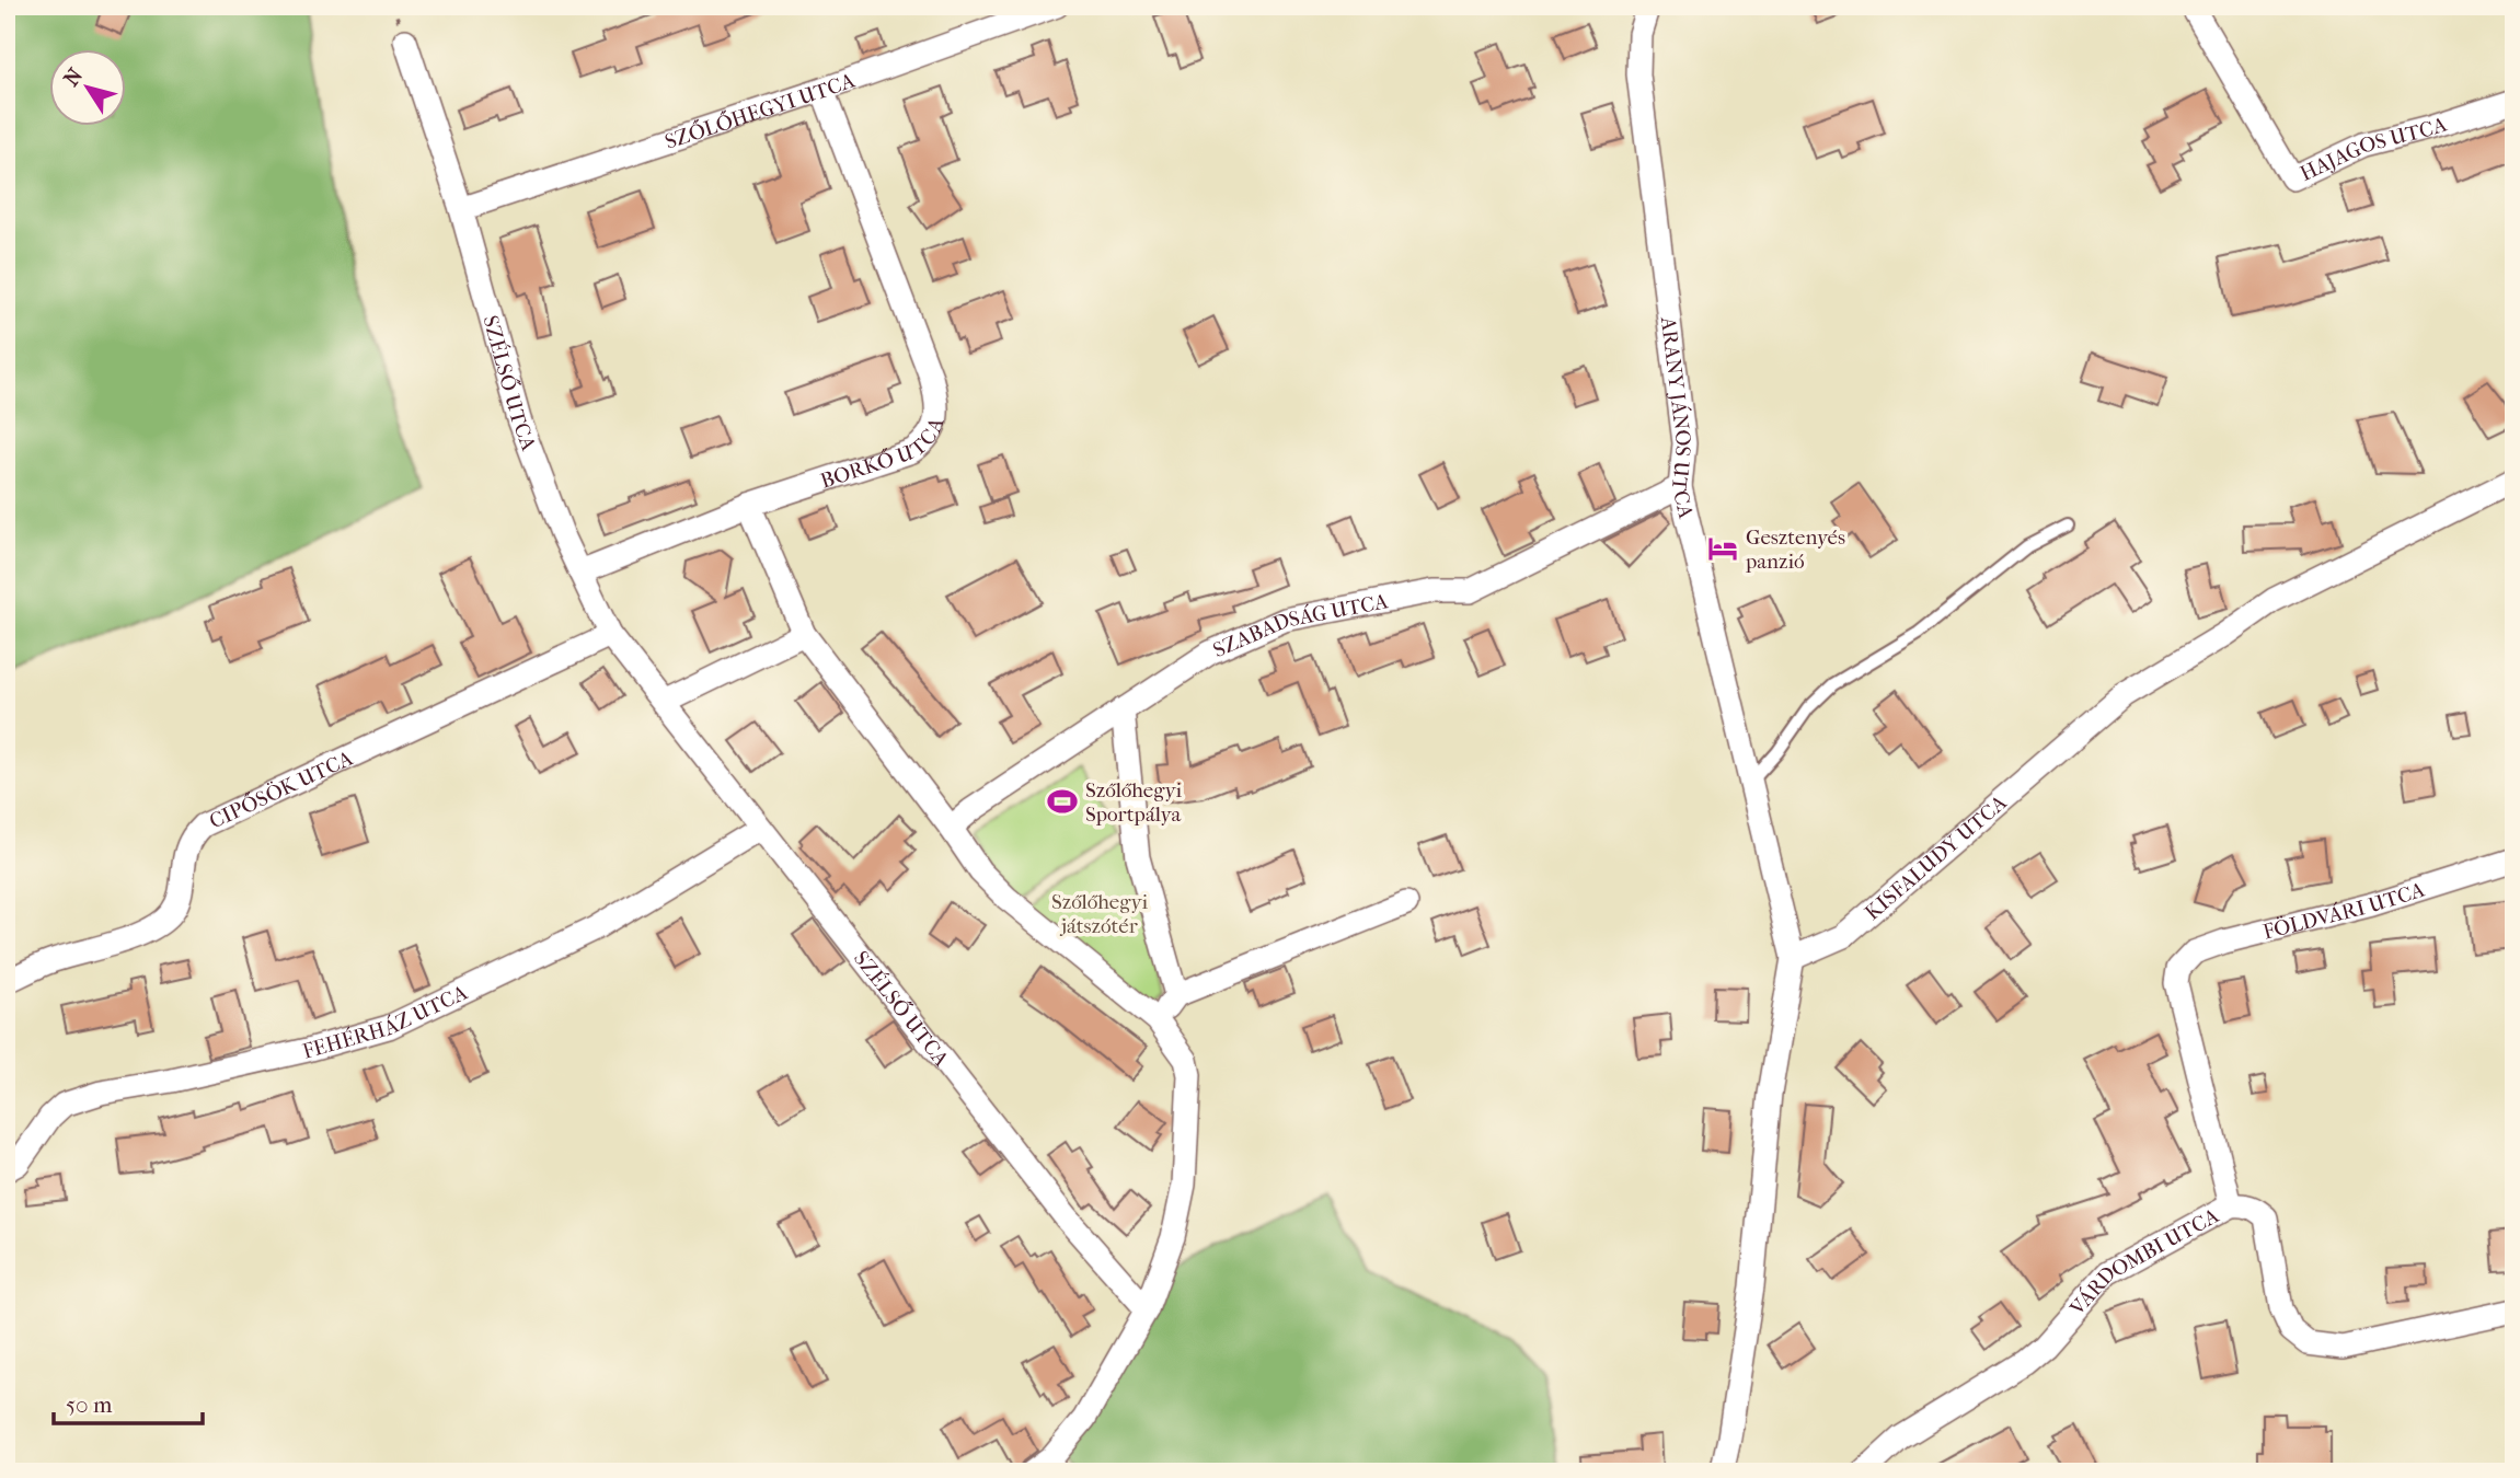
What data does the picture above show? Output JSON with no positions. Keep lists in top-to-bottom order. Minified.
{"streets":{"street":["SZŐLŐHEGYI UTCA","HAJAGOS UTCA","SZÉLSŐ UTCA","ARANY JÁNOS UTCA","BORKŐ UTCA","SZABADSÁG UTCA","CIPŐSÖK UTCA","KISFALUDY UTCA","FÖLDVÁRI UTCA","FEHÉRHÁZ UTCA","VÁRDOMBI UTCA"]},"crossings":[["SZŐLŐHEGYI UTCA","SZÉLSŐ UTCA"],["SZŐLŐHEGYI UTCA","BORKŐ UTCA"],["SZÉLSŐ UTCA","BORKŐ UTCA"],["SZÉLSŐ UTCA","CIPŐSÖK UTCA"],["SZÉLSŐ UTCA","FEHÉRHÁZ UTCA"],["ARANY JÁNOS UTCA","SZABADSÁG UTCA"],["ARANY JÁNOS UTCA","KISFALUDY UTCA"],["FÖLDVÁRI UTCA","VÁRDOMBI UTCA"]],"parks":["Szőlőhegyi játszótér"],"places":{"hotel":["Gesztenyés panzió"],"sports":["Szőlőhegyi Sportpálya"]},"scale_bar":"50 m","north":"top left"}
